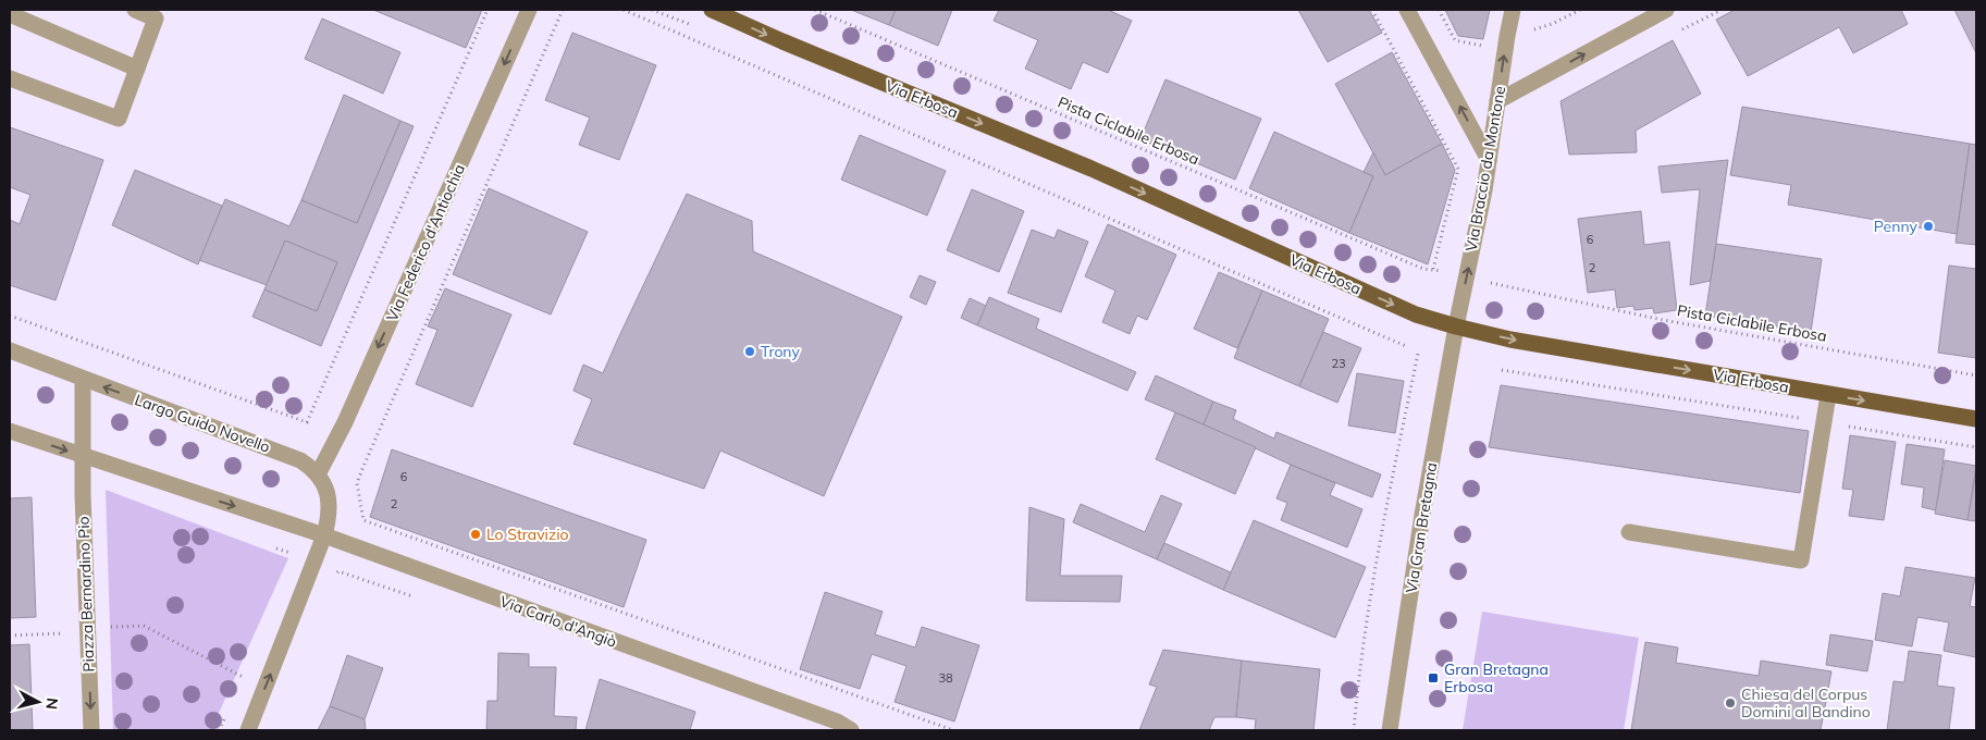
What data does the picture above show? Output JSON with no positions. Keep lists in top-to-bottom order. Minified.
{"streets":{"main road":["Via Erbosa"],"street":["Via Braccio da Montone","Via Federico d'Antiochia","Largo Guido Novello","Via Gran Bretagna","Piazza Bernardino Pio","Via Carlo d'Angiò"],"path":["Pista Ciclabile Erbosa"]},"crossings":[["Via Erbosa","Via Braccio da Montone"],["Via Erbosa","Via Gran Bretagna"],["Via Braccio da Montone","Via Gran Bretagna"],["Via Federico d'Antiochia","Largo Guido Novello"]],"one_way":["Via Erbosa","Via Braccio da Montone","Via Federico d'Antiochia","Piazza Bernardino Pio"],"places":{"other":["Penny","Trony","Lo Stravizio","Chiesa del Corpus Domini al Bandino"],"transit":["Gran Bretagna Erbosa"]},"house_numbers":["6","2","23","6","2","38"],"north":"right"}
